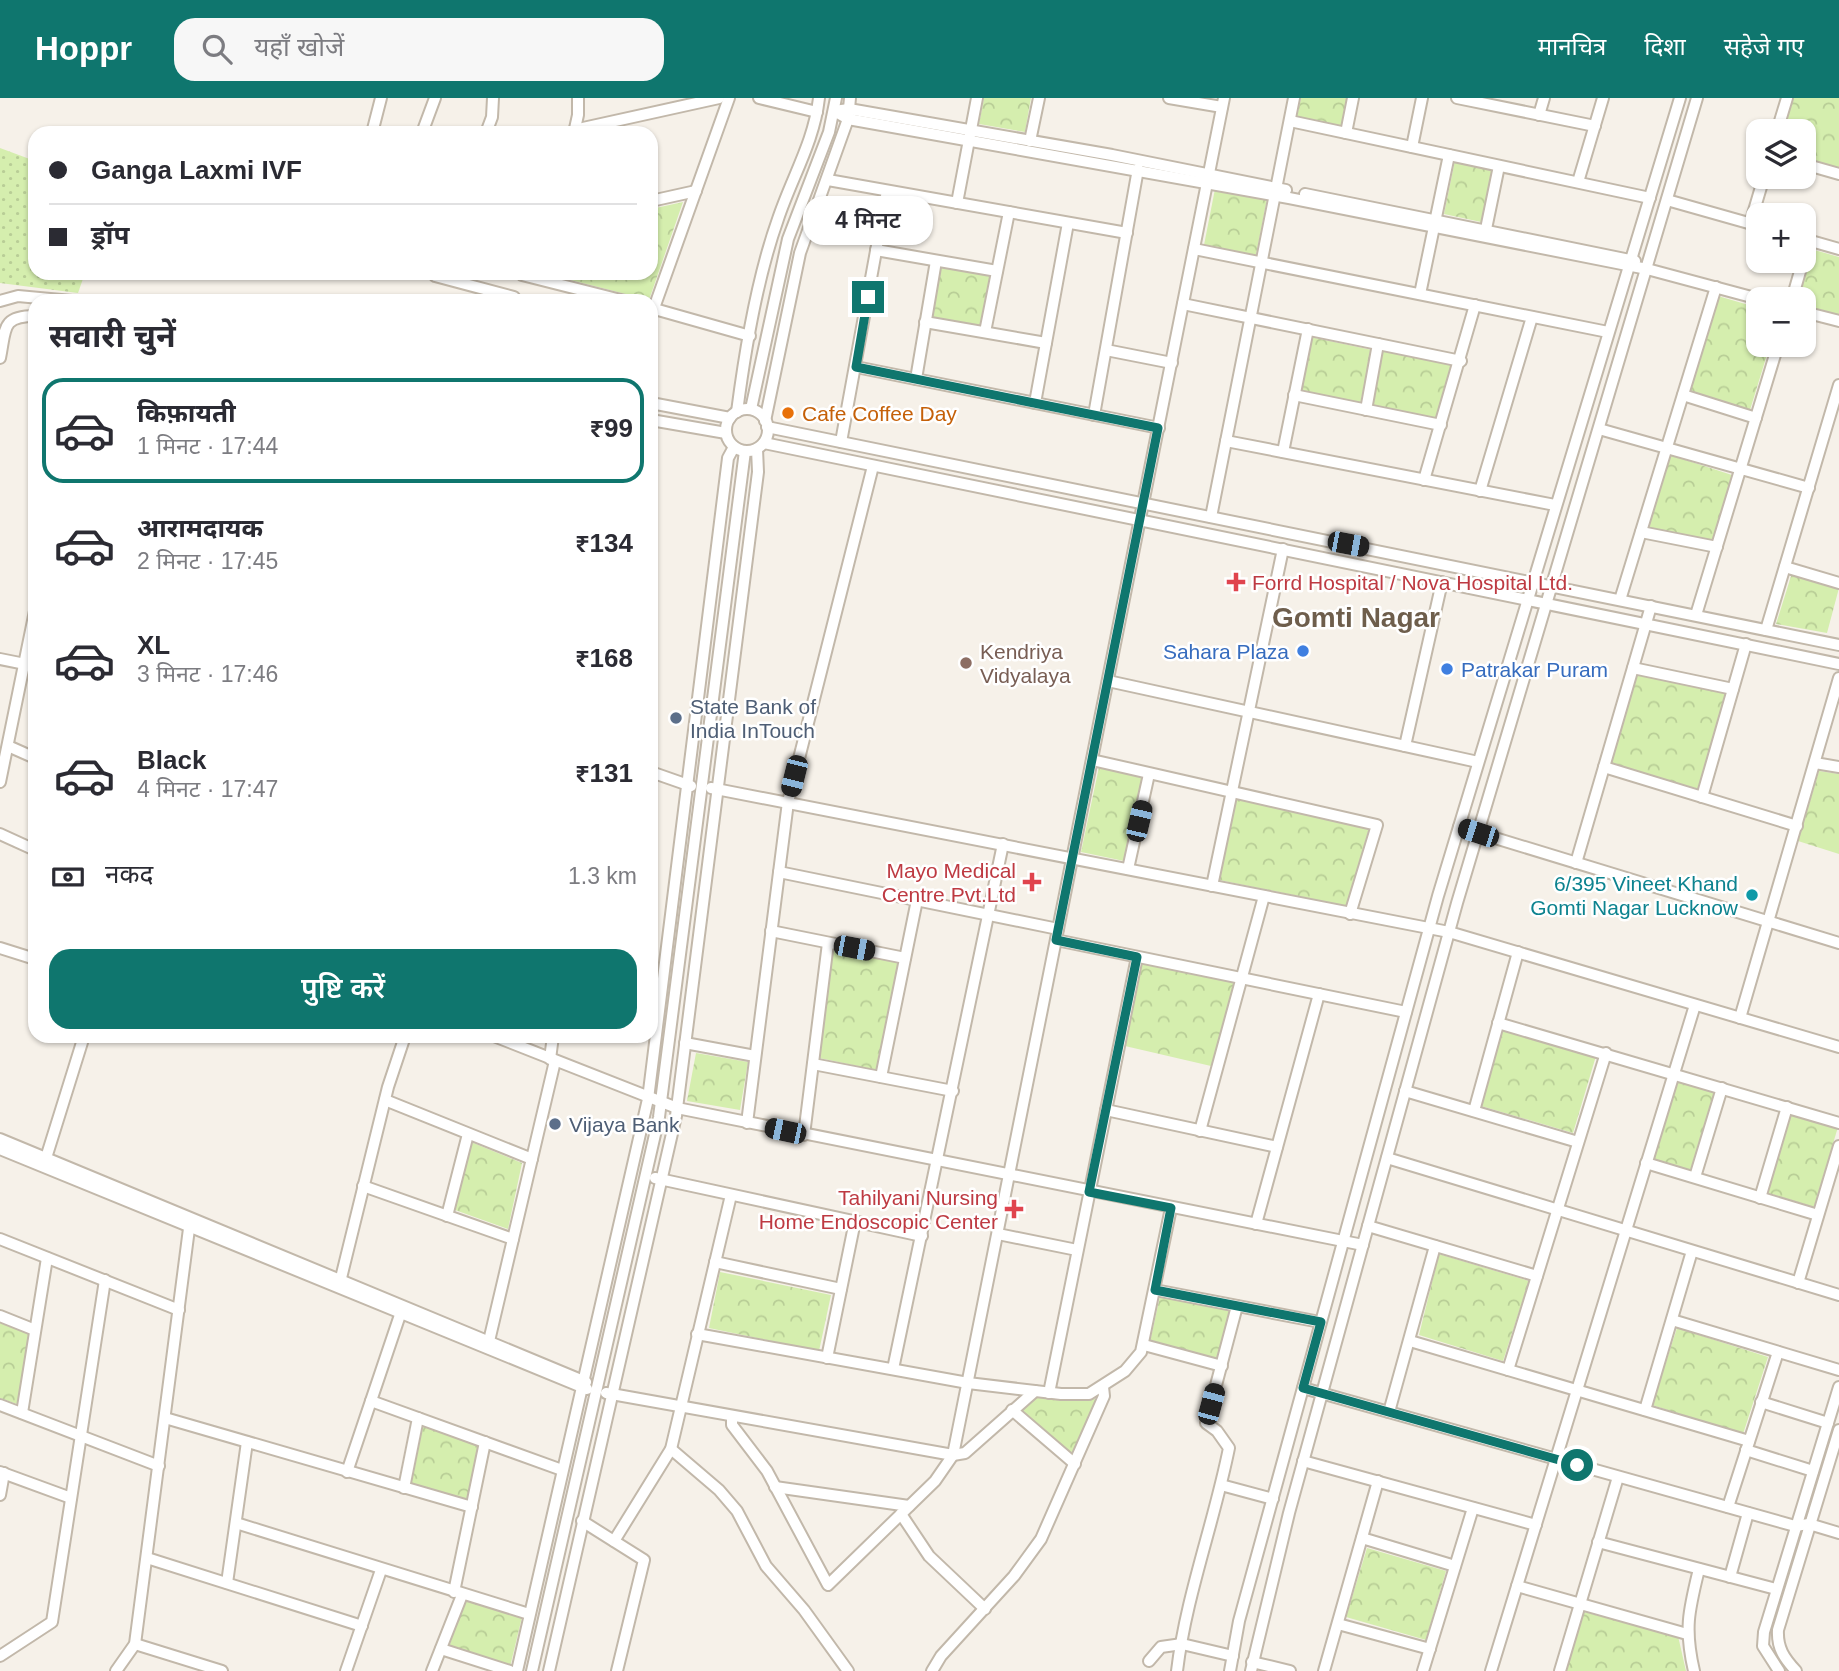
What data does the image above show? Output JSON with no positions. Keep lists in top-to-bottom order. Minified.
{"districts":["Gomti Nagar"],"places":{"other":["Cafe Coffee Day","Sahara Plaza","Kendriya Vidyalaya","Patrakar Puram","State Bank of India InTouch","6/395 Vineet Khand Gomti Nagar Lucknow","Vijaya Bank"],"health":["Forrd Hospital / Nova Hospital Ltd.","Mayo Medical Centre Pvt.Ltd","Tahilyani Nursing Home Endoscopic Center"]},"page":{"header":"Hoppr","search":"यहाँ खोजें","nav":["मानचित्र","दिशा","सहेजे गए"],"map_buttons":["+","−"],"banner":["Ganga Laxmi IVF","ड्रॉप"],"bubble":"4 मिनट","heading":"सवारी चुनें","list":[{"name":"किफ़ायती","note":"1 मिनट · 17:44","value":"₹99"},{"name":"आरामदायक","note":"2 मिनट · 17:45","value":"₹134"},{"name":"XL","note":"3 मिनट · 17:46","value":"₹168"},{"name":"Black","note":"4 मिनट · 17:47","value":"₹131"}],"pay":["नकद","1.3 km"],"buttons":"पुष्टि करें"}}
